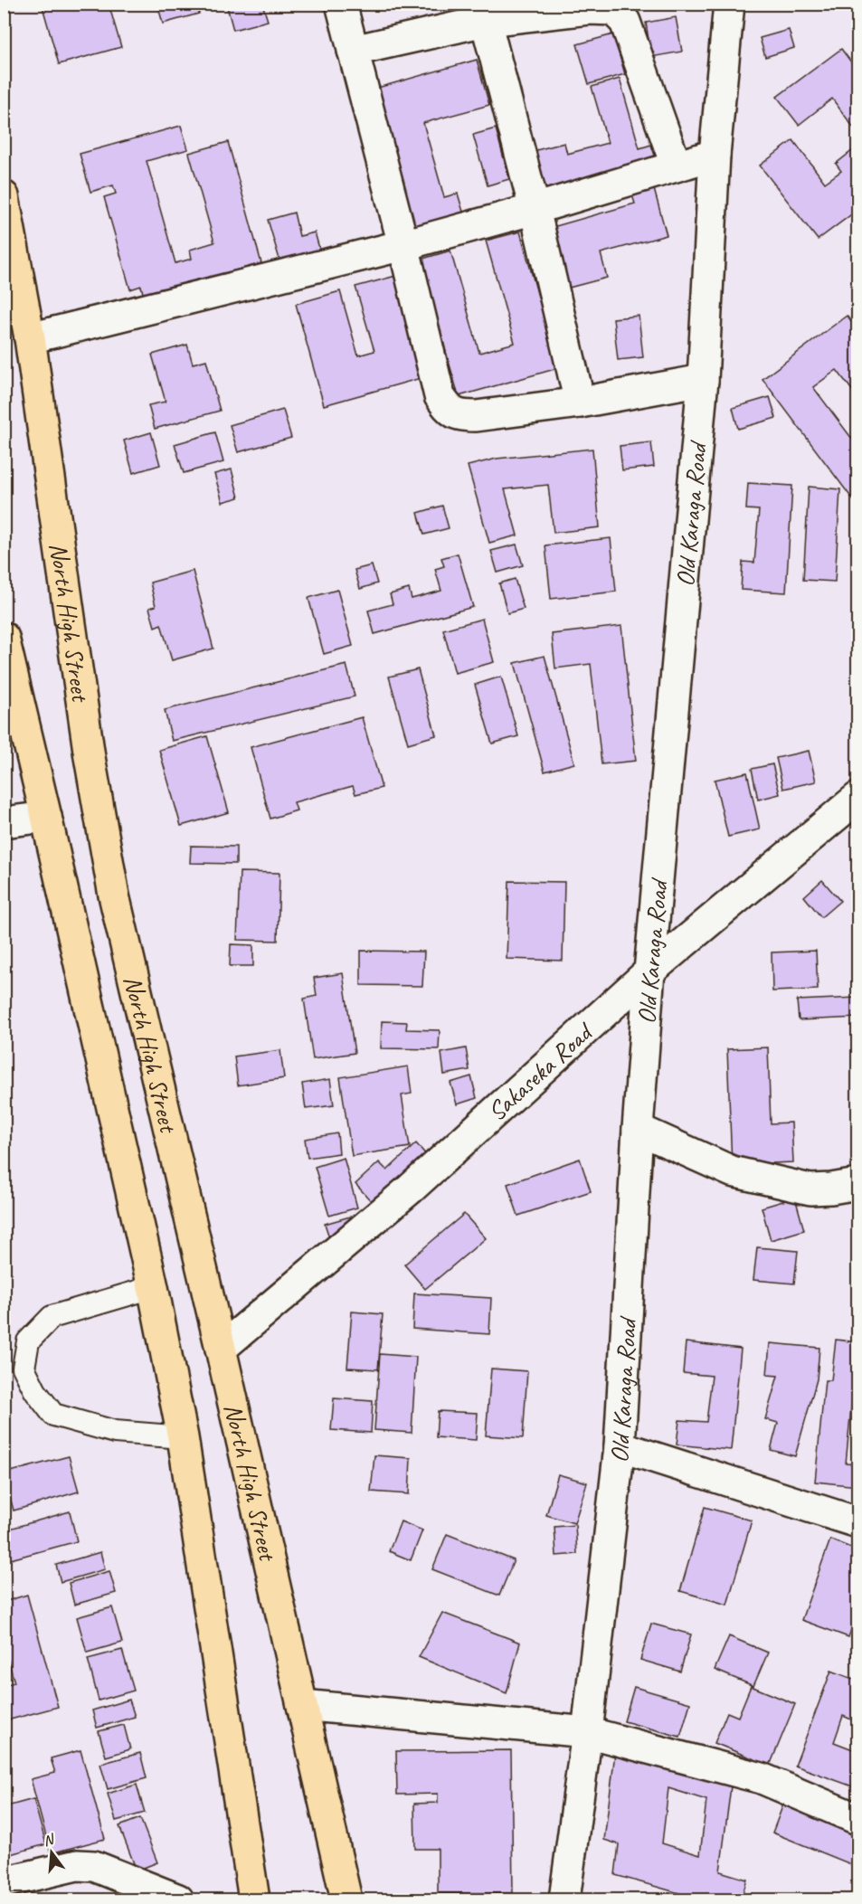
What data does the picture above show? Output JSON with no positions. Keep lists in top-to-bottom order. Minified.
{"streets":{"highway":["North High Street"],"street":["Old Karaga Road","Sakaseka Road"]},"crossings":[["Old Karaga Road","Sakaseka Road"],["North High Street","Sakaseka Road"]],"north":"top"}
